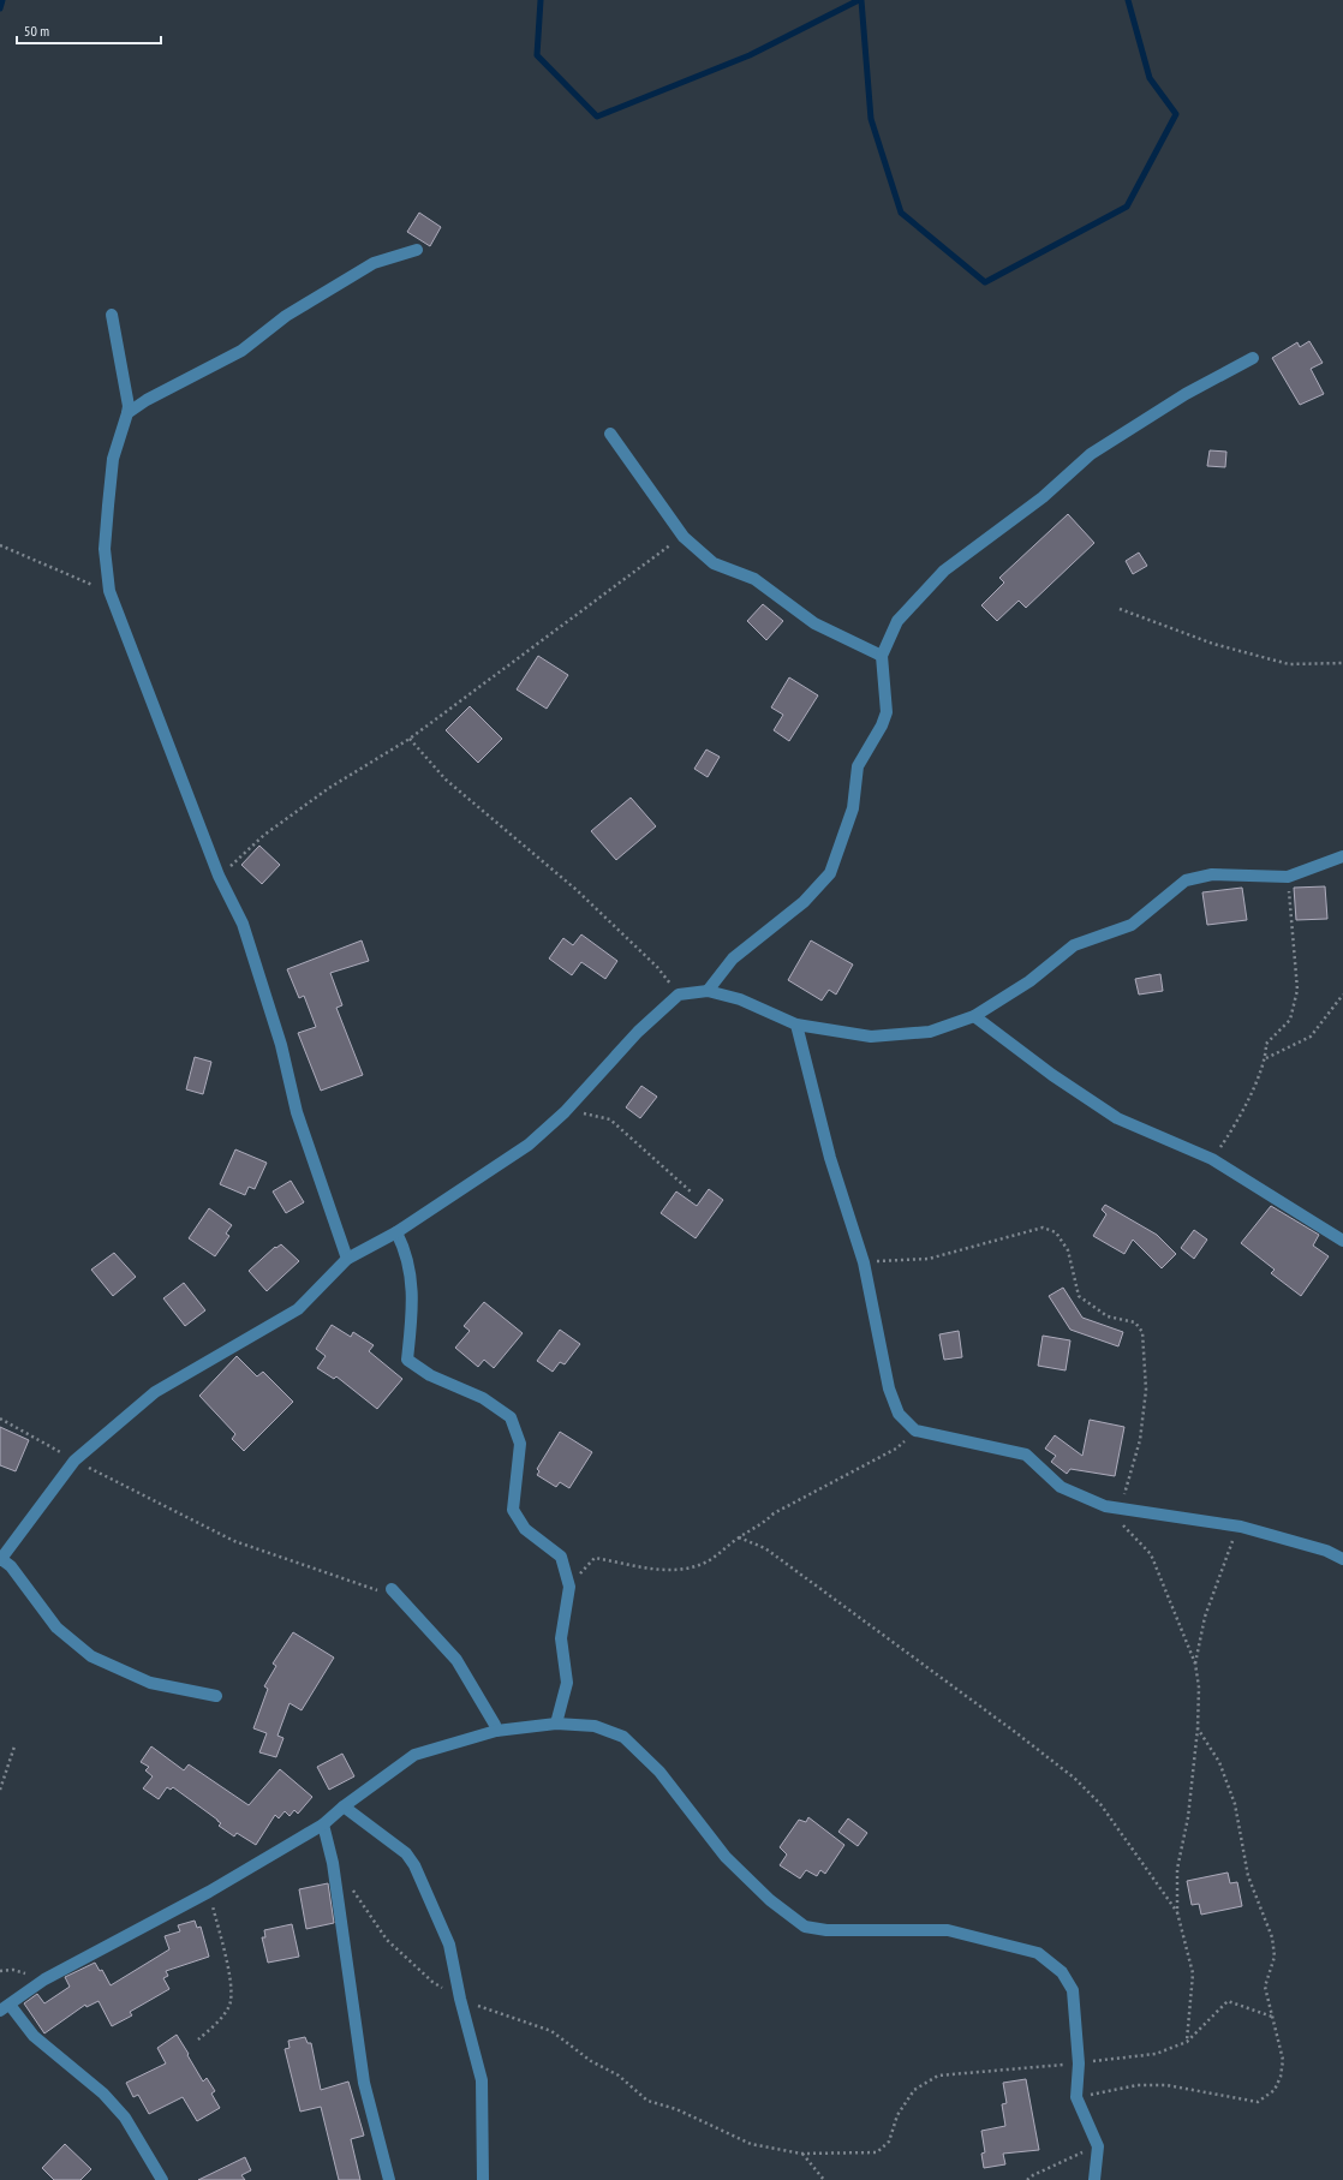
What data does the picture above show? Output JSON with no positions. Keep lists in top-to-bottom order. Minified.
{"scale_bar":"50 m"}
